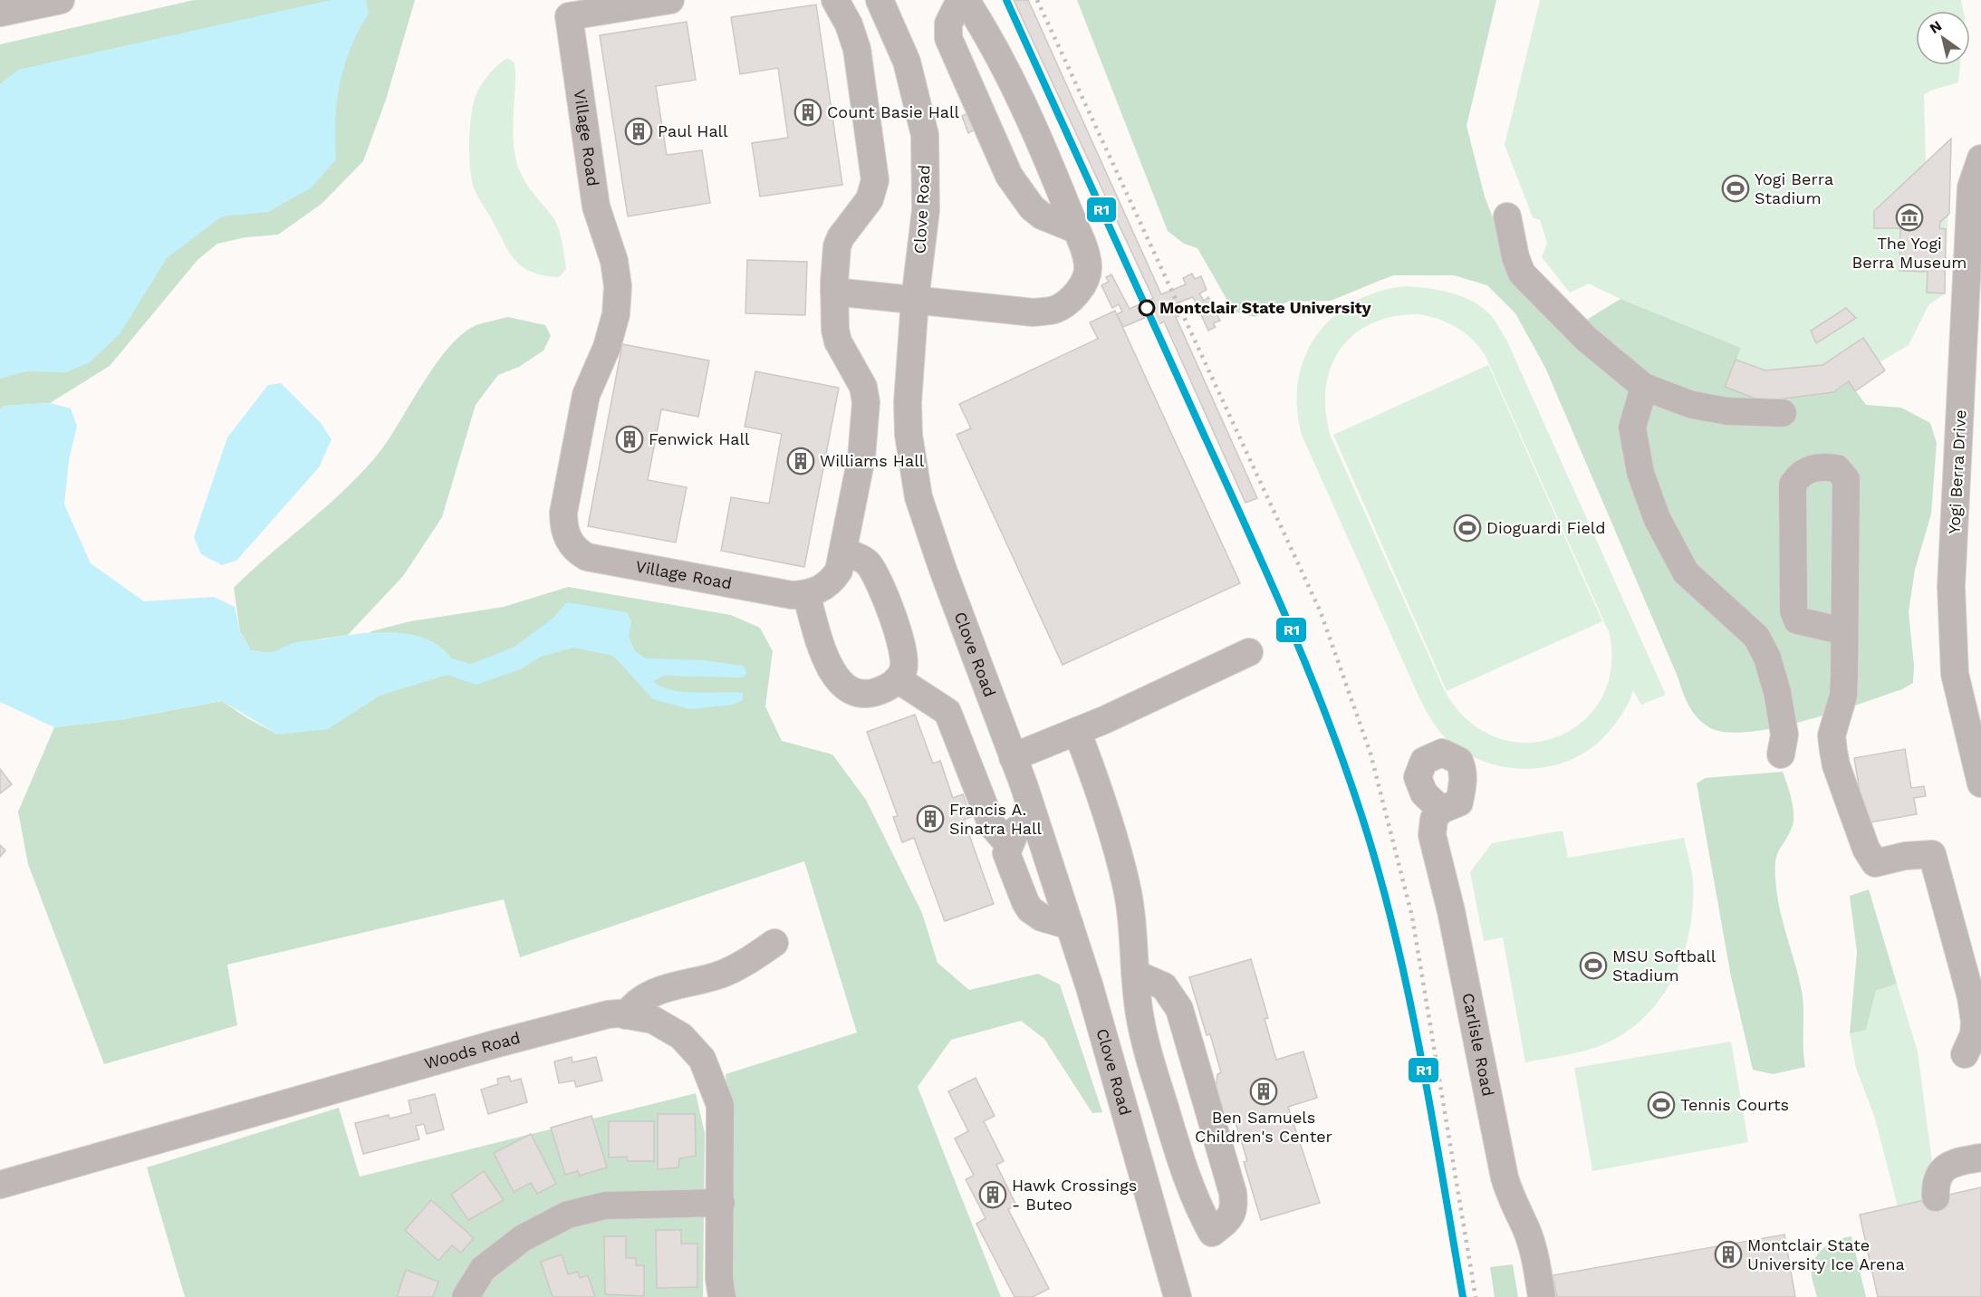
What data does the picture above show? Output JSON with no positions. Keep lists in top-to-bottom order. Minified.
{"streets":{"street":["Village Road","Clove Road","Yogi Berra Drive","Carlisle Road","Woods Road"]},"places":{"building":["Count Basie Hall","Paul Hall","Fenwick Hall","Williams Hall","Francis A. Sinatra Hall","Ben Samuels Children's Center","Hawk Crossings - Buteo","Montclair State University Ice Arena"],"sports":["Yogi Berra Stadium","Dioguardi Field","MSU Softball Stadium","Tennis Courts"],"museum":["The Yogi Berra Museum"],"other":["Montclair State University"]},"lines":["transit line R1"],"north":"top left"}
